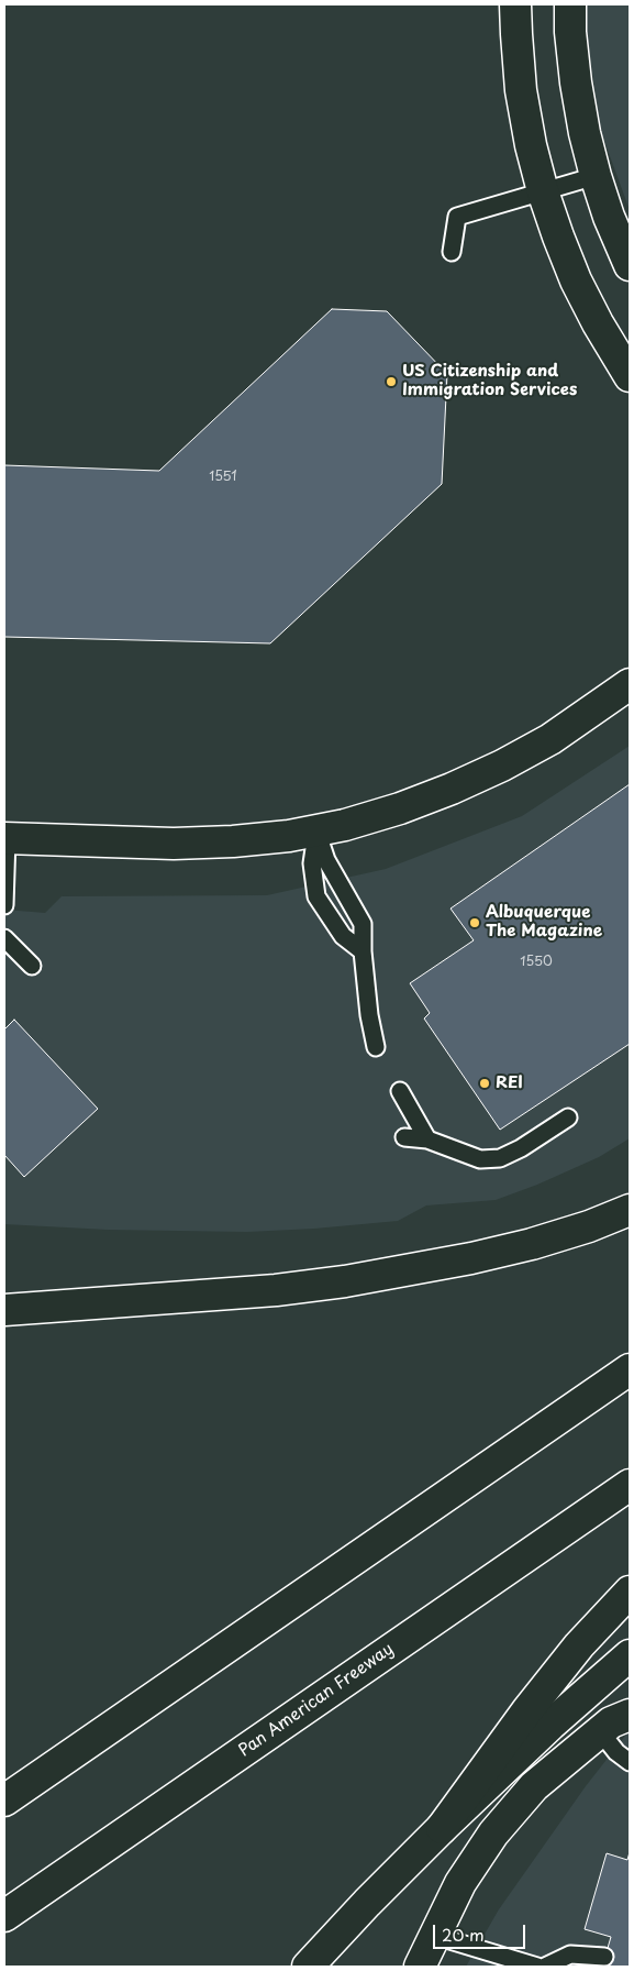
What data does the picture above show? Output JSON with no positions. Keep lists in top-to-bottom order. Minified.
{"streets":{"main road":["Pan American Freeway"]},"places":["US Citizenship and Immigration Services","Albuquerque The Magazine","REI"],"house_numbers":["1551","1550"],"scale_bar":"20 m"}
